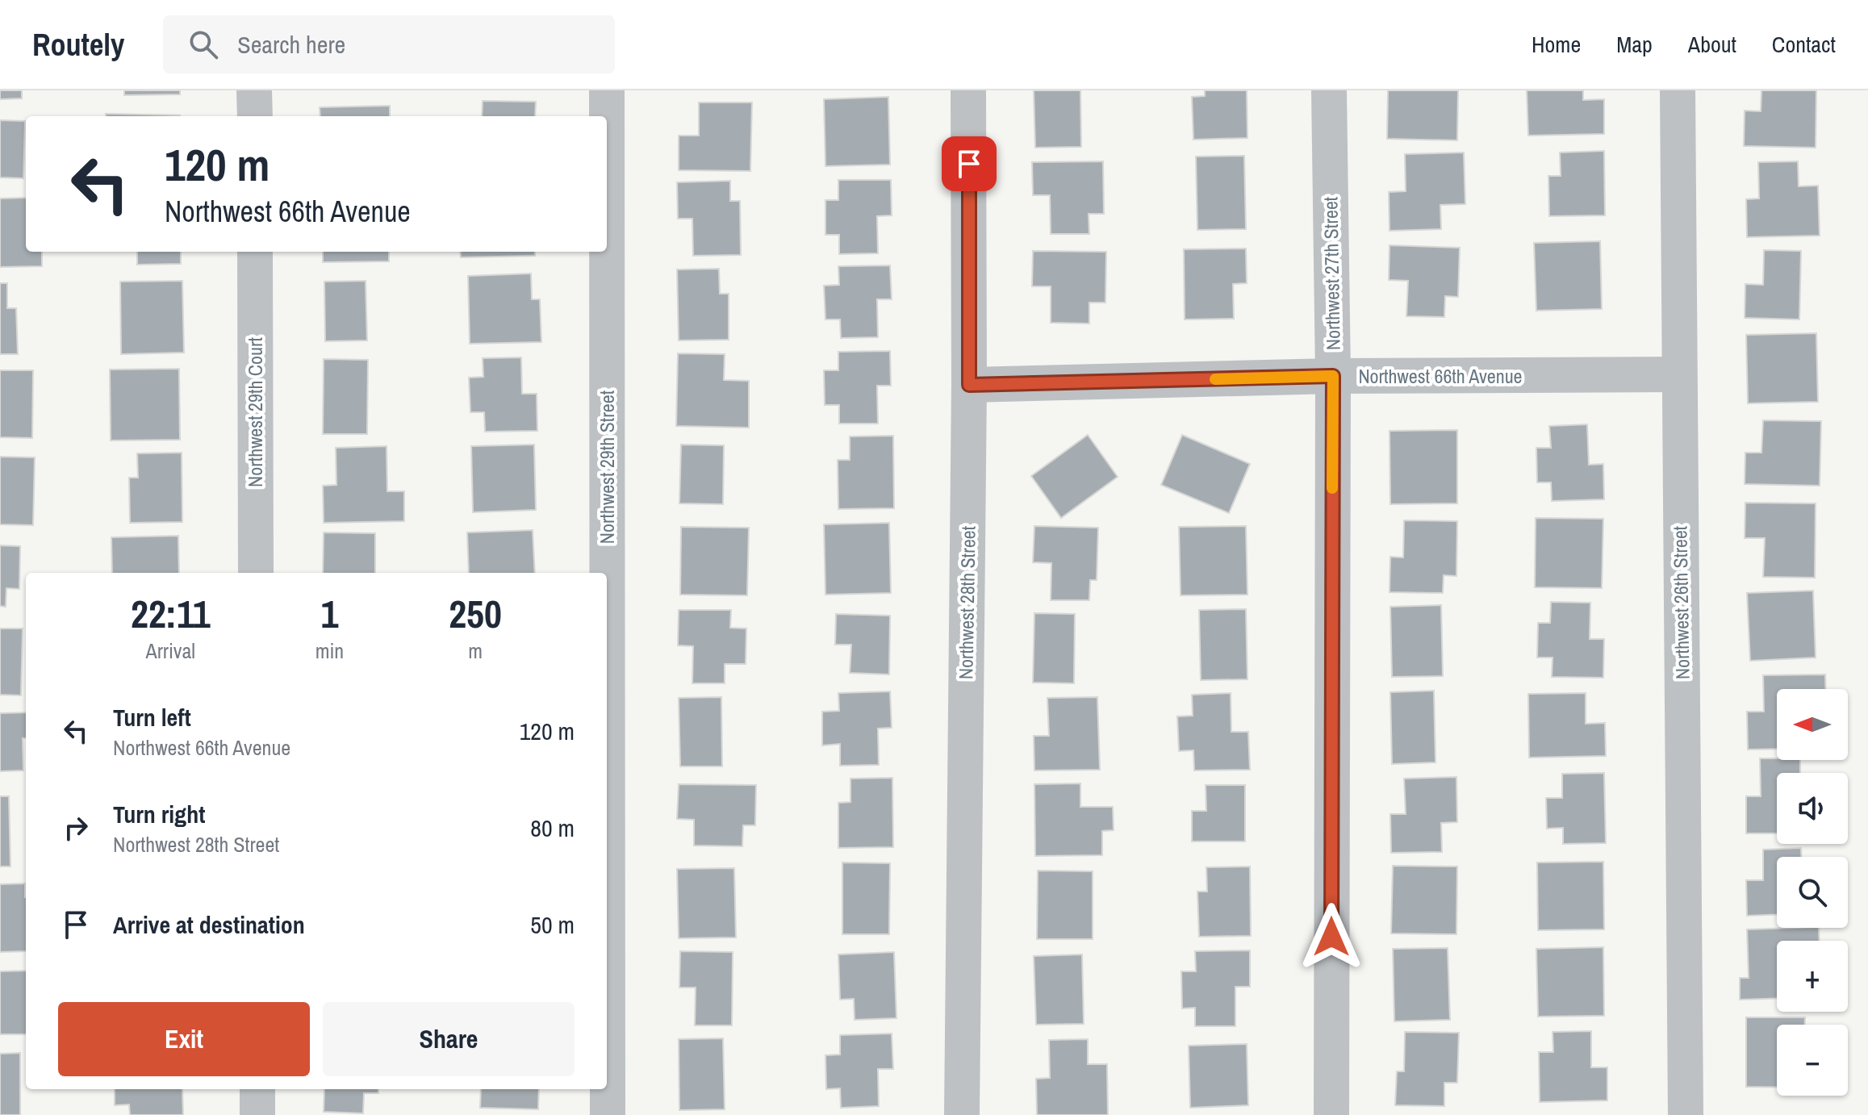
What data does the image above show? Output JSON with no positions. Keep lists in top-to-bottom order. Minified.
{"streets":{"street":["Northwest 27th Street","Northwest 66th Avenue","Northwest 29th Court","Northwest 29th Street","Northwest 28th Street","Northwest 26th Street"]},"crossings":[["Northwest 27th Street","Northwest 66th Avenue"],["Northwest 66th Avenue","Northwest 28th Street"],["Northwest 66th Avenue","Northwest 26th Street"]],"north":"left","page":{"header":"Routely","search":"Search here","nav":["Home","Map","About","Contact"],"turn":["120 m","Northwest 66th Avenue"],"eta":["22:11","Arrival","1","min","250","m"],"list":[{"name":"Turn left","note":"Northwest 66th Avenue","value":"120 m"},{"name":"Turn right","note":"Northwest 28th Street","value":"80 m"},{"name":"Arrive at destination","value":"50 m"}],"map_buttons":["+","−"],"buttons":["Exit","Share"]}}
